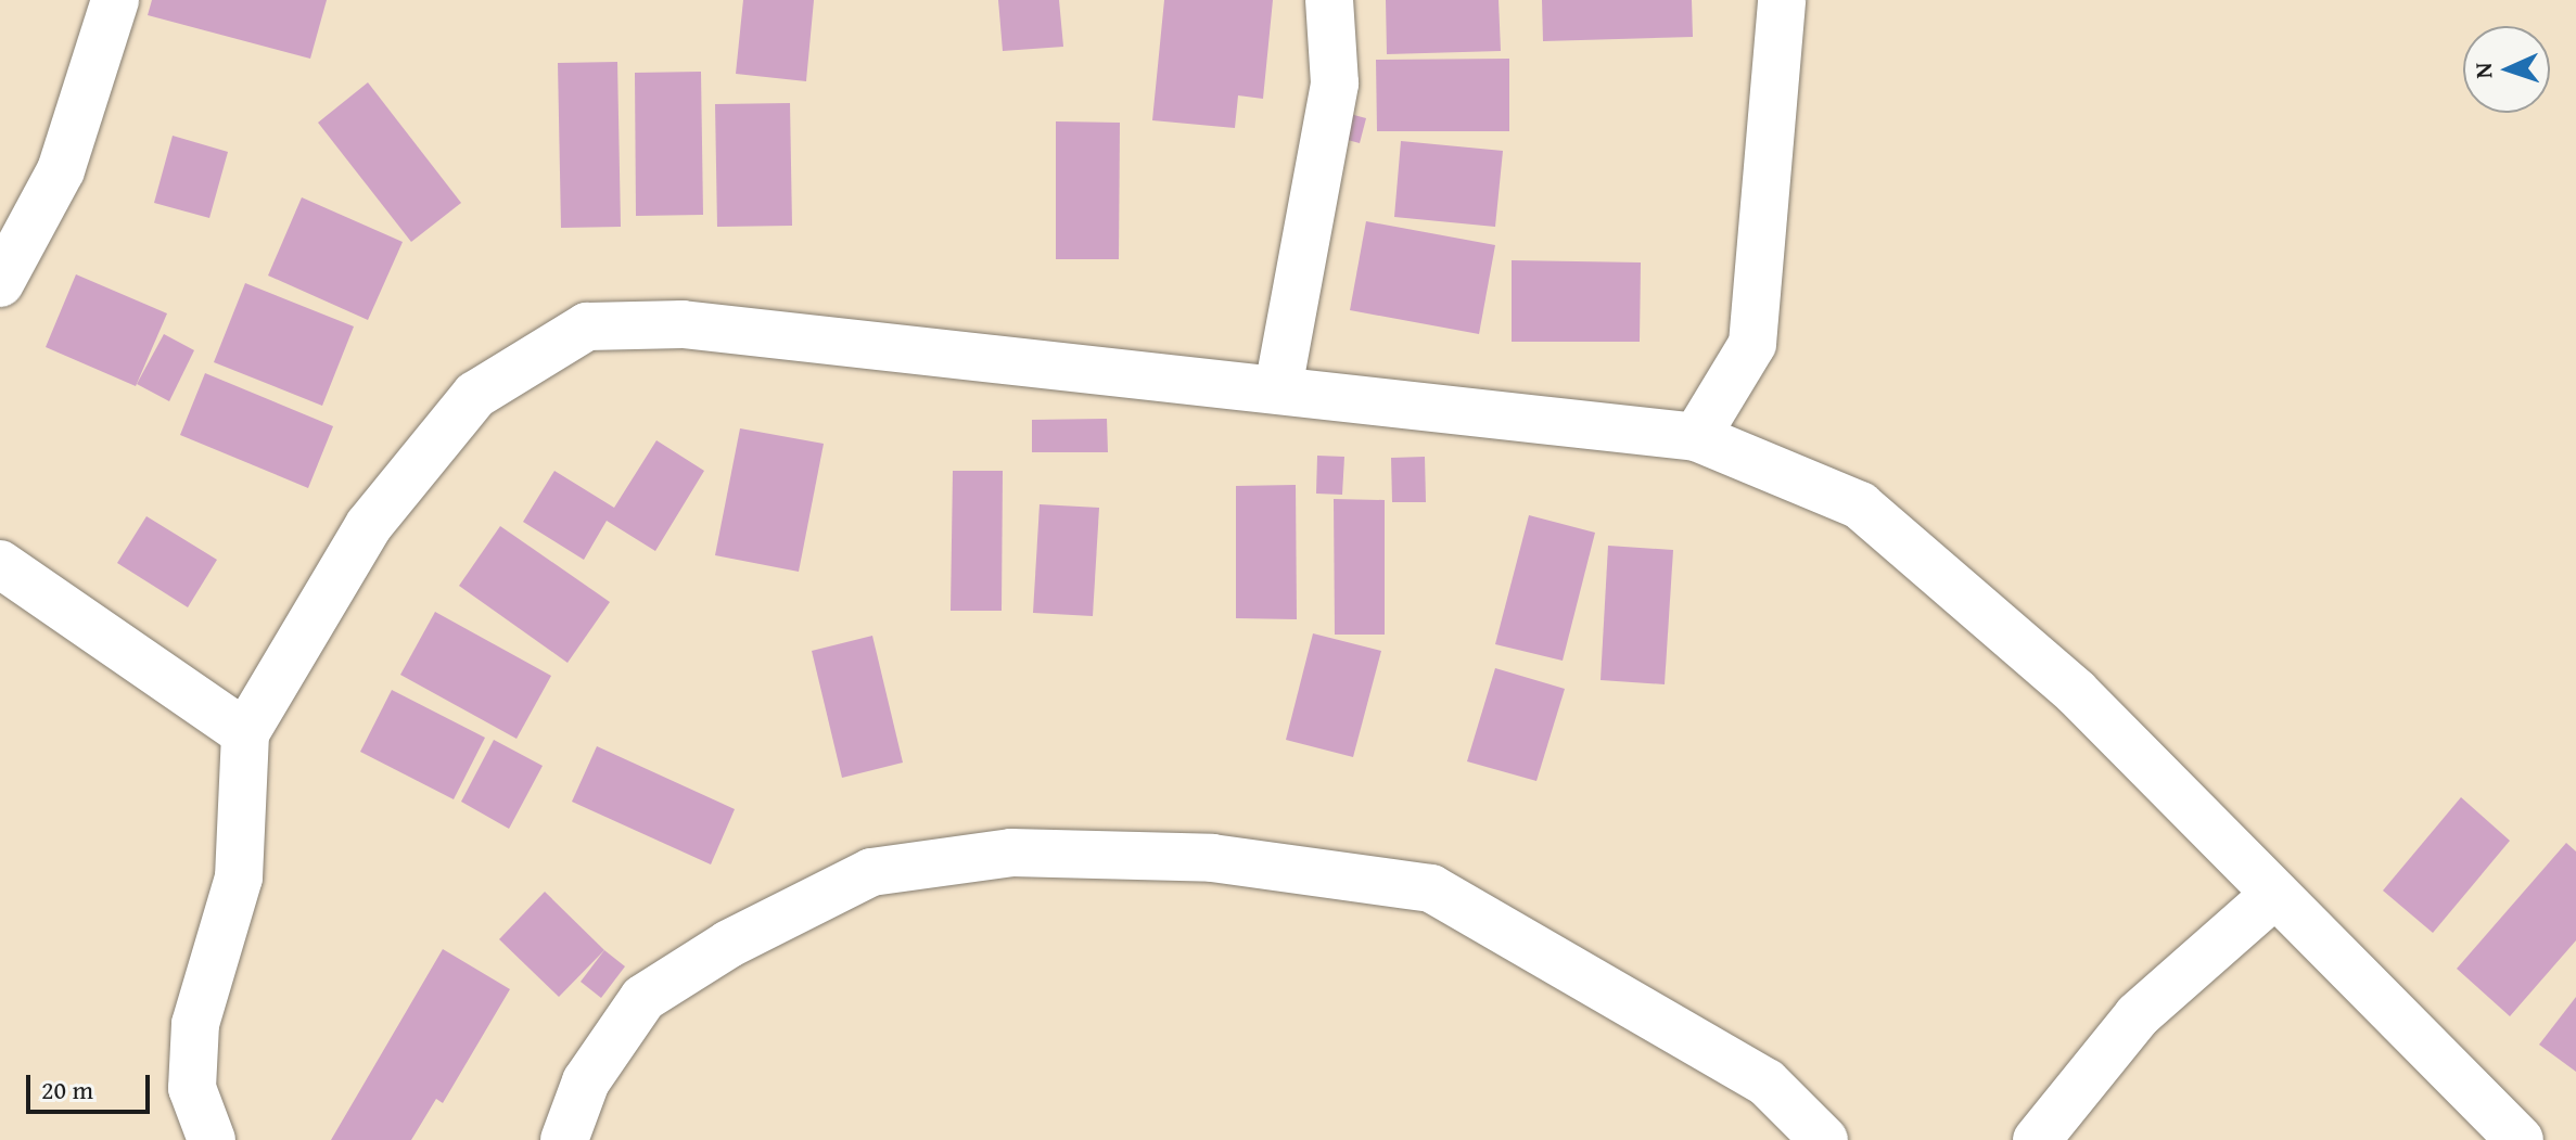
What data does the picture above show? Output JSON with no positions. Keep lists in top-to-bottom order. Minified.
{"scale_bar":"20 m","north":"left"}
